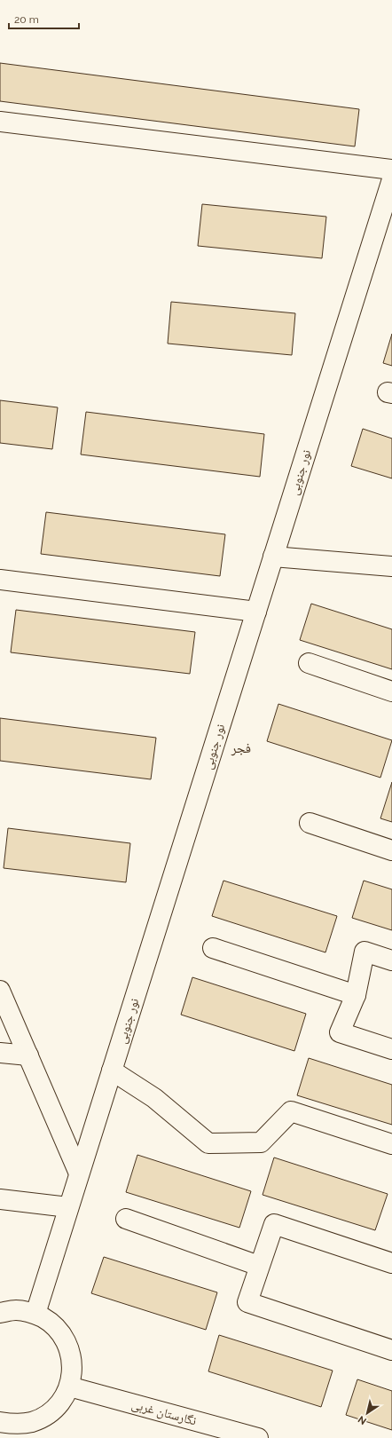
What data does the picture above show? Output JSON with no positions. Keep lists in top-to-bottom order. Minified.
{"streets":{"street":["نور جنوبی","نگارستان غربی"]},"districts":["فجر"],"scale_bar":"20 m","north":"bottom left"}
